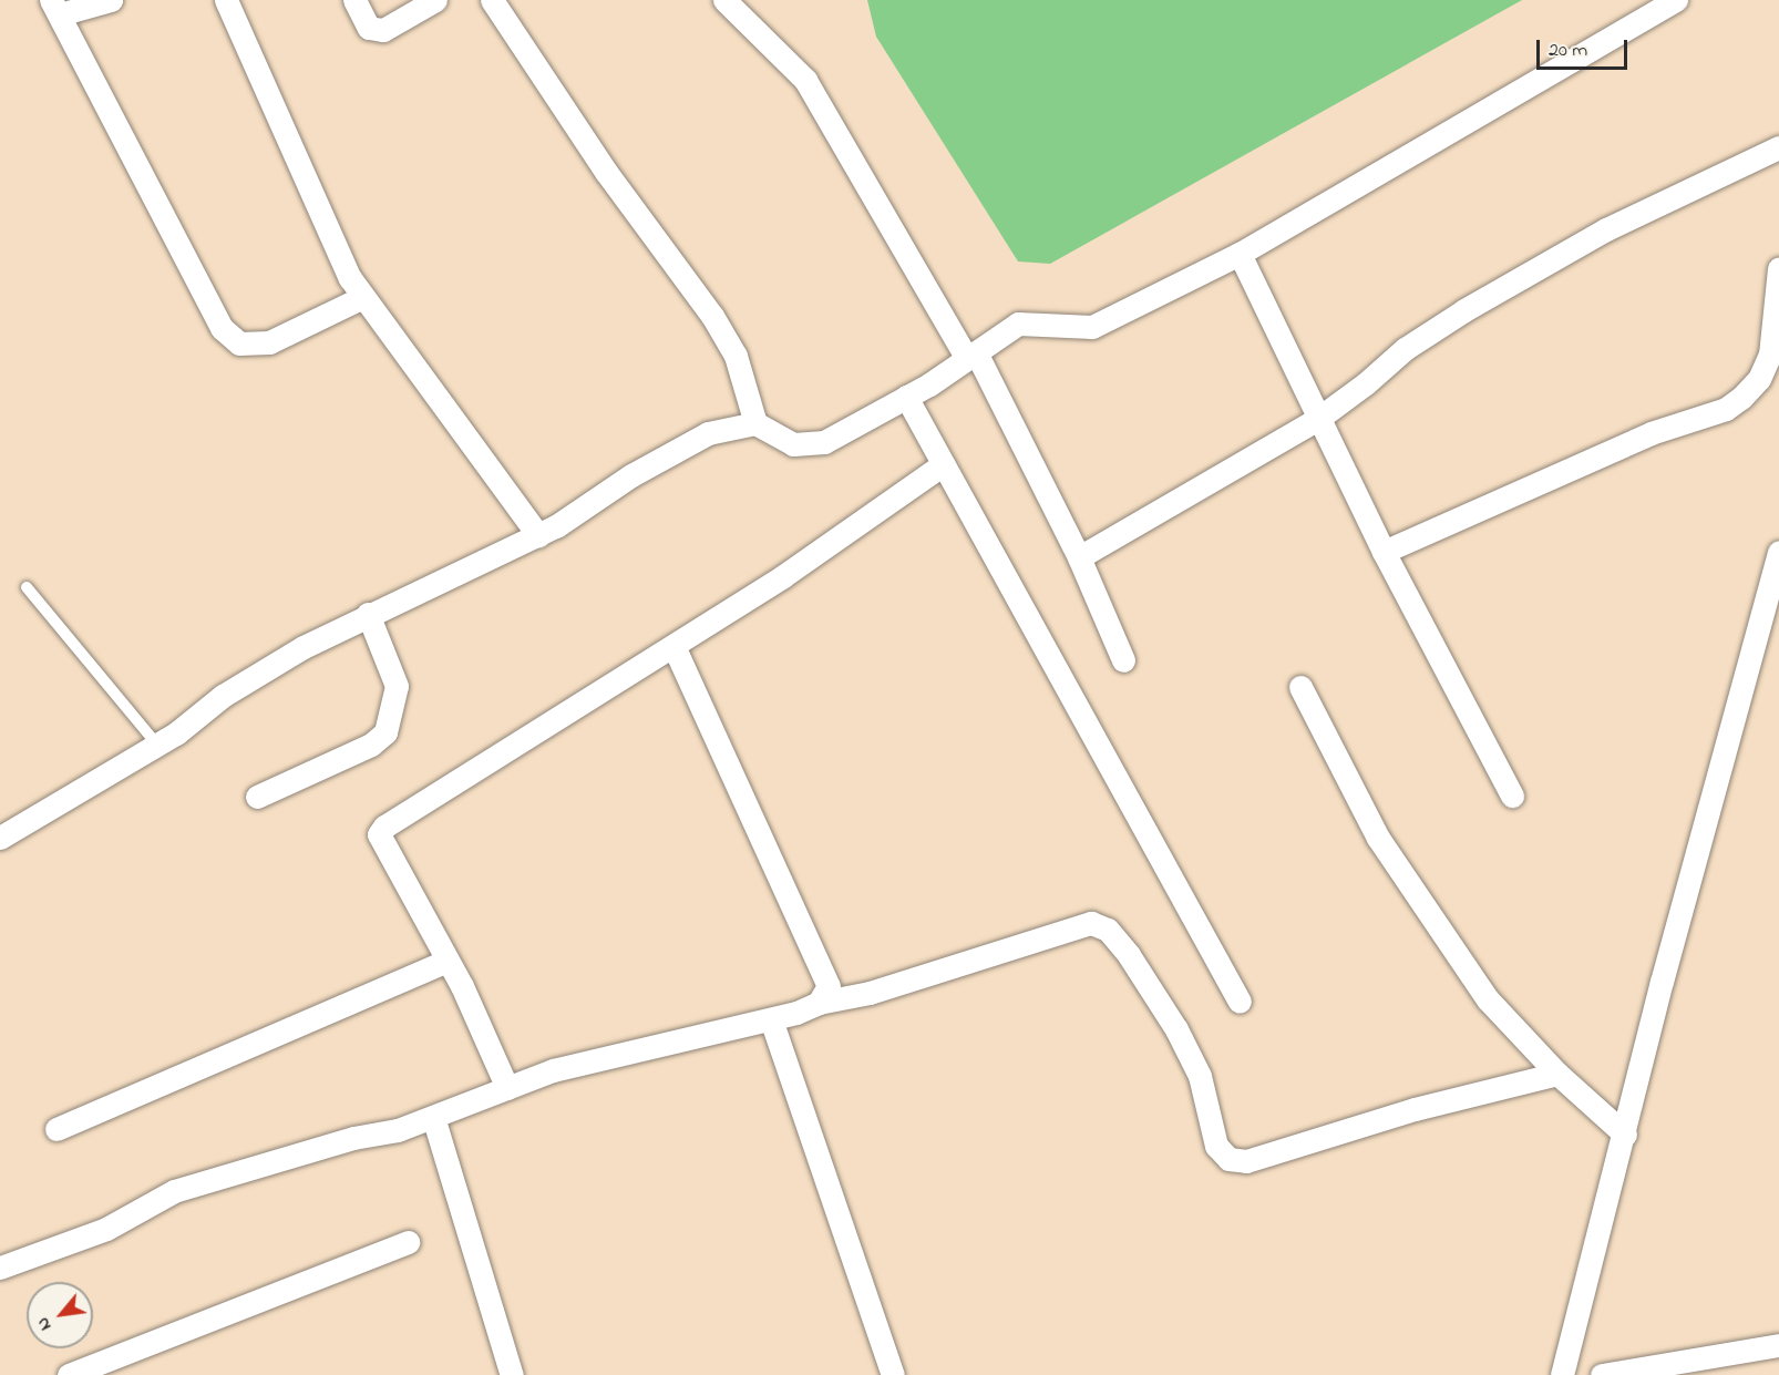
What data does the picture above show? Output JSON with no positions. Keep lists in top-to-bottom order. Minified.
{"scale_bar":"20 m","north":"bottom left"}
